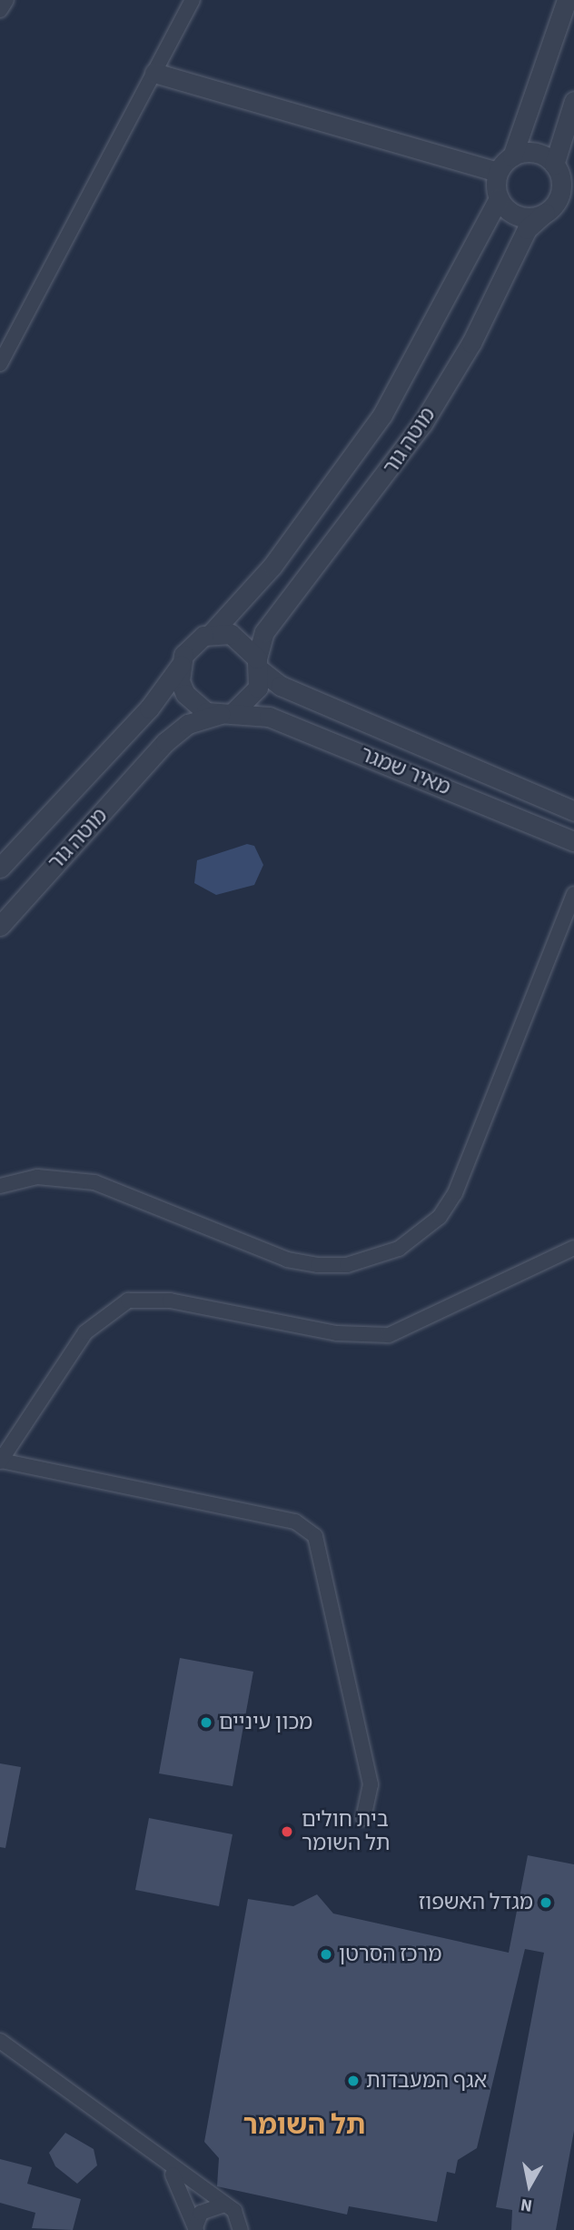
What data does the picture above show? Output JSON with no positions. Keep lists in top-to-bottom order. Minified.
{"streets":{"street":["מוטה גור","מאיר שמגר"]},"crossings":[["מוטה גור","מאיר שמגר"]],"districts":["תל השומר"],"places":["מכון עיניים","בית חולים תל השומר","מגדל האשפוז","מרכז הסרטן","אגף המעבדות"],"north":"bottom"}
